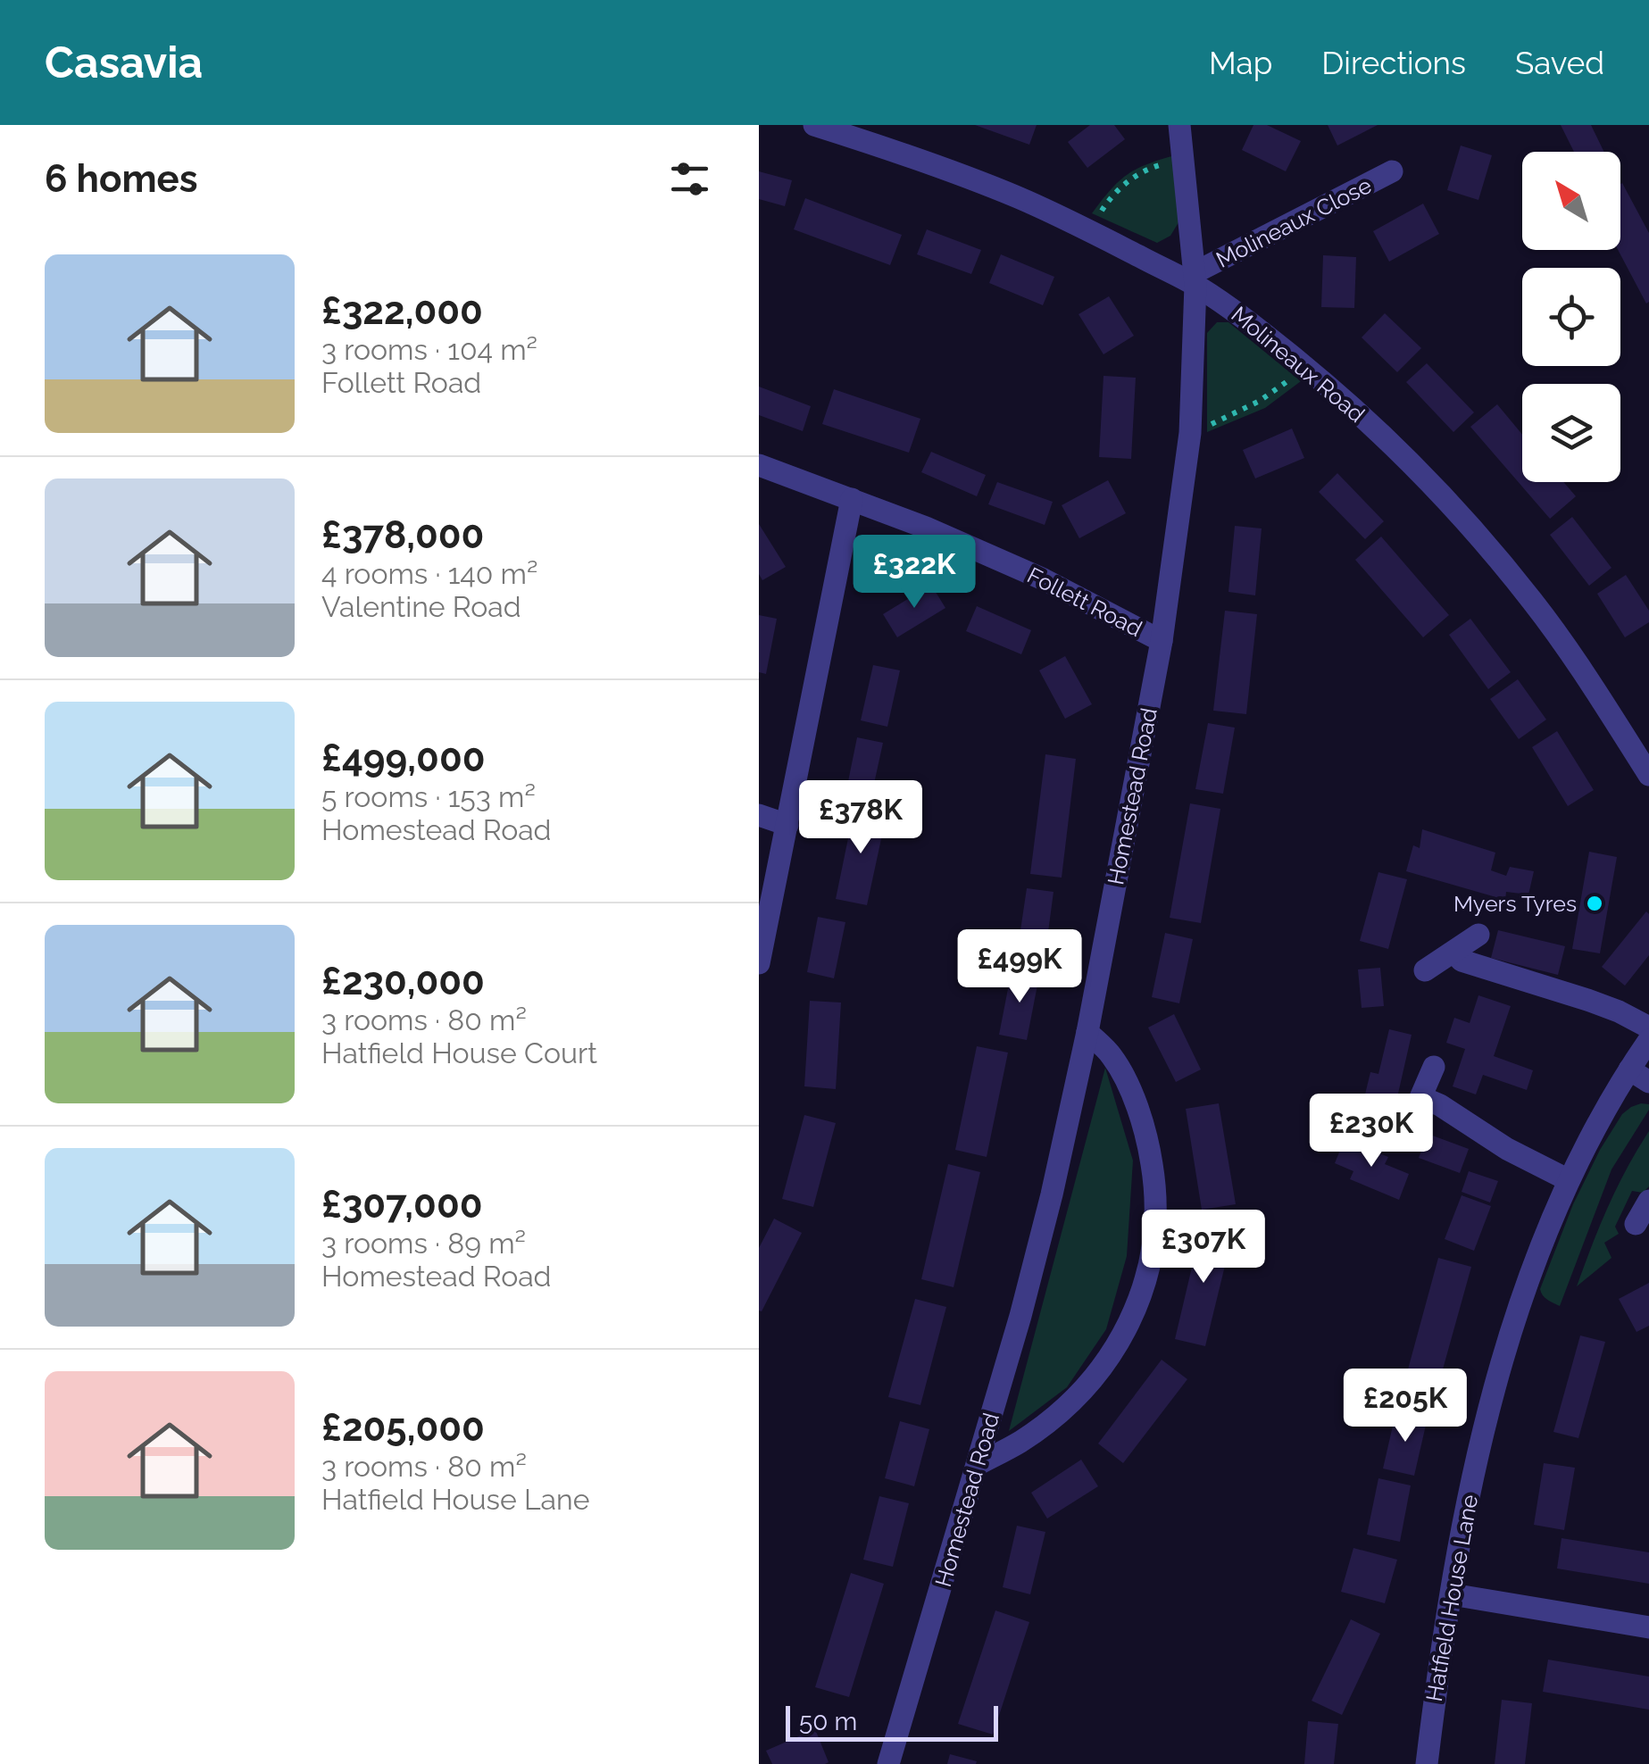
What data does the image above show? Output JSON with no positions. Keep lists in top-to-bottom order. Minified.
{"streets":{"street":["Molineaux Close","Molineaux Road","Follett Road","Homestead Road","Hatfield House Lane"]},"crossings":[["Molineaux Close","Molineaux Road"],["Molineaux Close","Homestead Road"],["Molineaux Road","Homestead Road"],["Follett Road","Homestead Road"]],"places":["Myers Tyres"],"scale_bar":"50 m","north":"top left","page":{"header":"Casavia","nav":["Map","Directions","Saved"],"heading":"6 homes","list":[{"name":"£322,000","note":"3 rooms · 104 m² · Follett Road"},{"name":"£378,000","note":"4 rooms · 140 m² · Valentine Road"},{"name":"£499,000","note":"5 rooms · 153 m² · Homestead Road"},{"name":"£230,000","note":"3 rooms · 80 m² · Hatfield House Court"},{"name":"£307,000","note":"3 rooms · 89 m² · Homestead Road"},{"name":"£205,000","note":"3 rooms · 80 m² · Hatfield House Lane"}],"price":["£322K","£378K","£499K","£230K","£307K","£205K"],"scale":"50 m"}}
